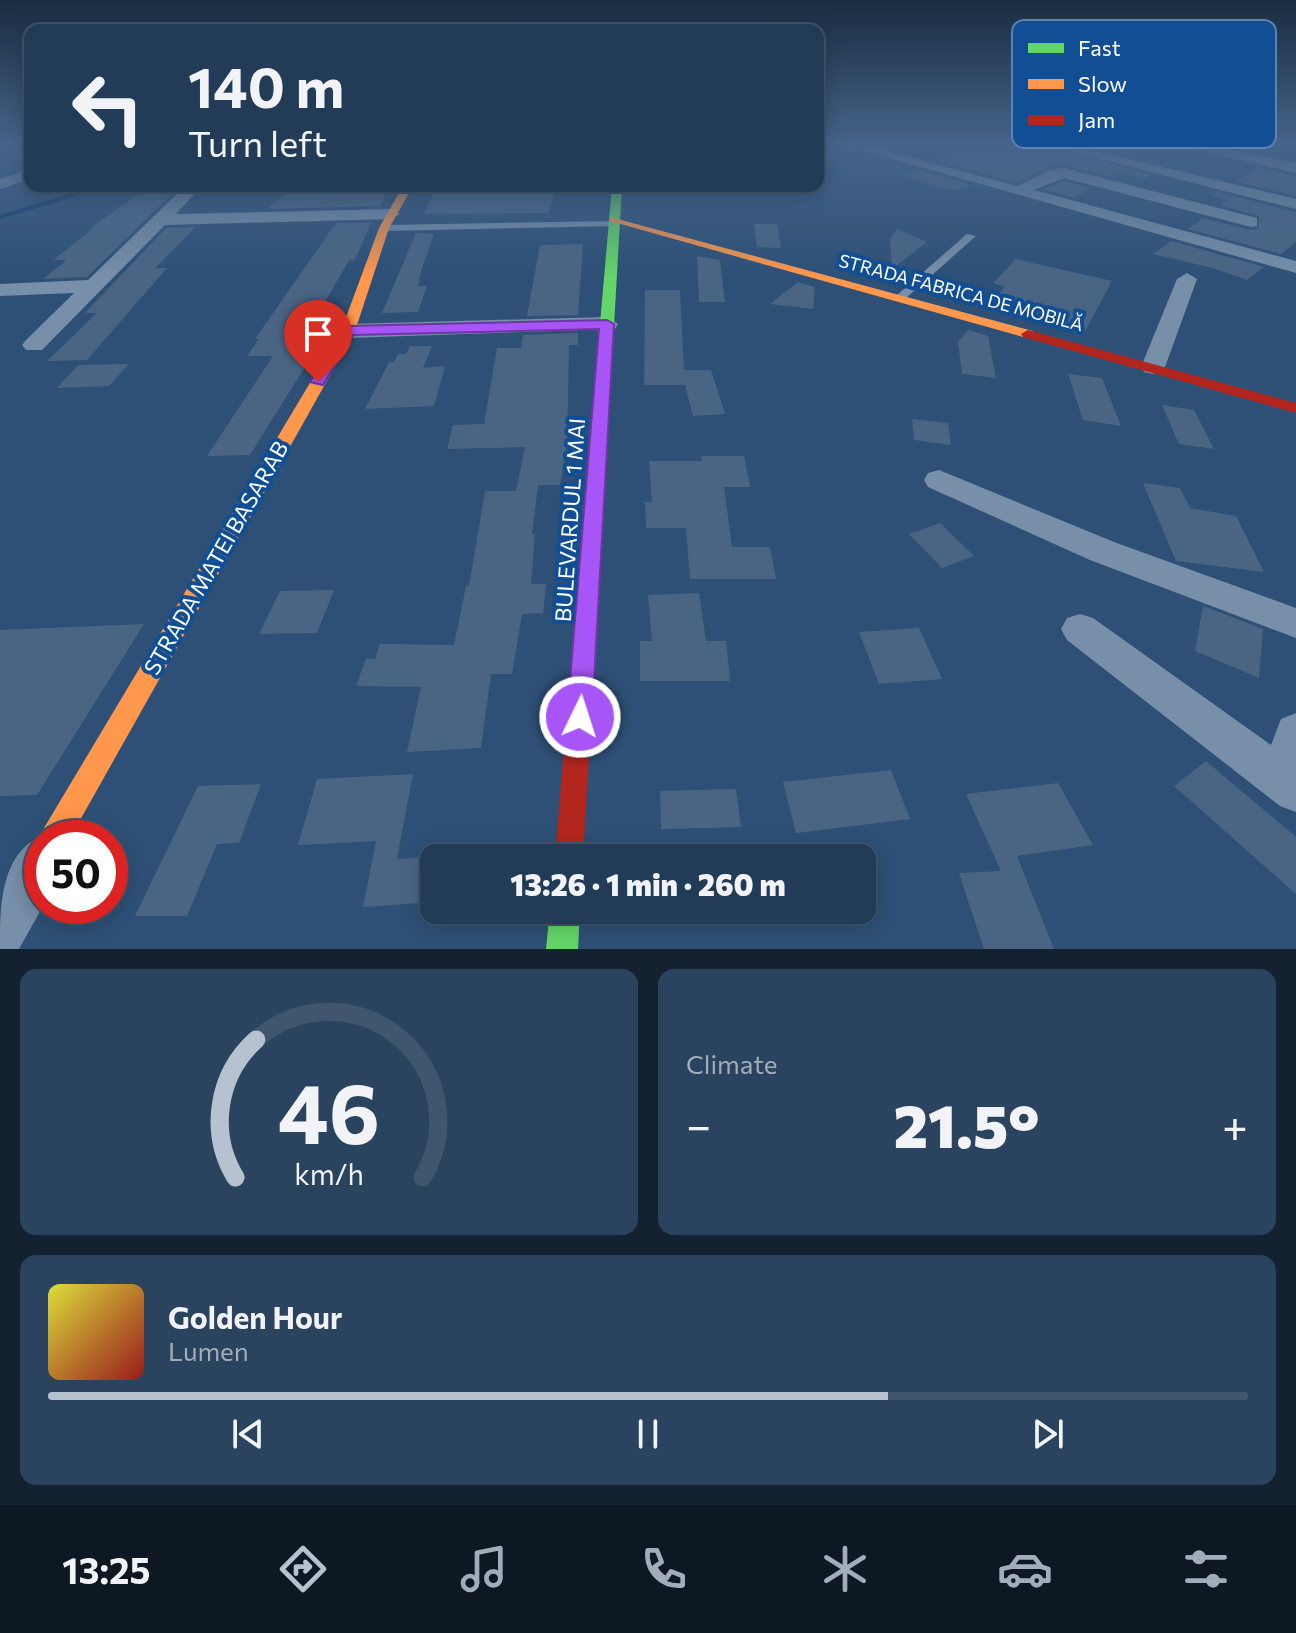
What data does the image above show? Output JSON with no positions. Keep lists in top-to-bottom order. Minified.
{"streets":{"street":["STRADA FABRICA DE MOBILĂ","BULEVARDUL 1 MAI","STRADA MATEI BASARAB"]},"crossings":[["STRADA FABRICA DE MOBILĂ","BULEVARDUL 1 MAI"]],"legend":["Fast","Slow","Jam"],"page":{"turn":["140 m","Turn left"],"limit":"50","trip":"13:26 · 1 min · 260 m","tile":"Climate","heat":["−","21.5°","+"],"song":["Golden Hour","Lumen"],"tabs":"13:25","gauge":["46","km/h"]}}
